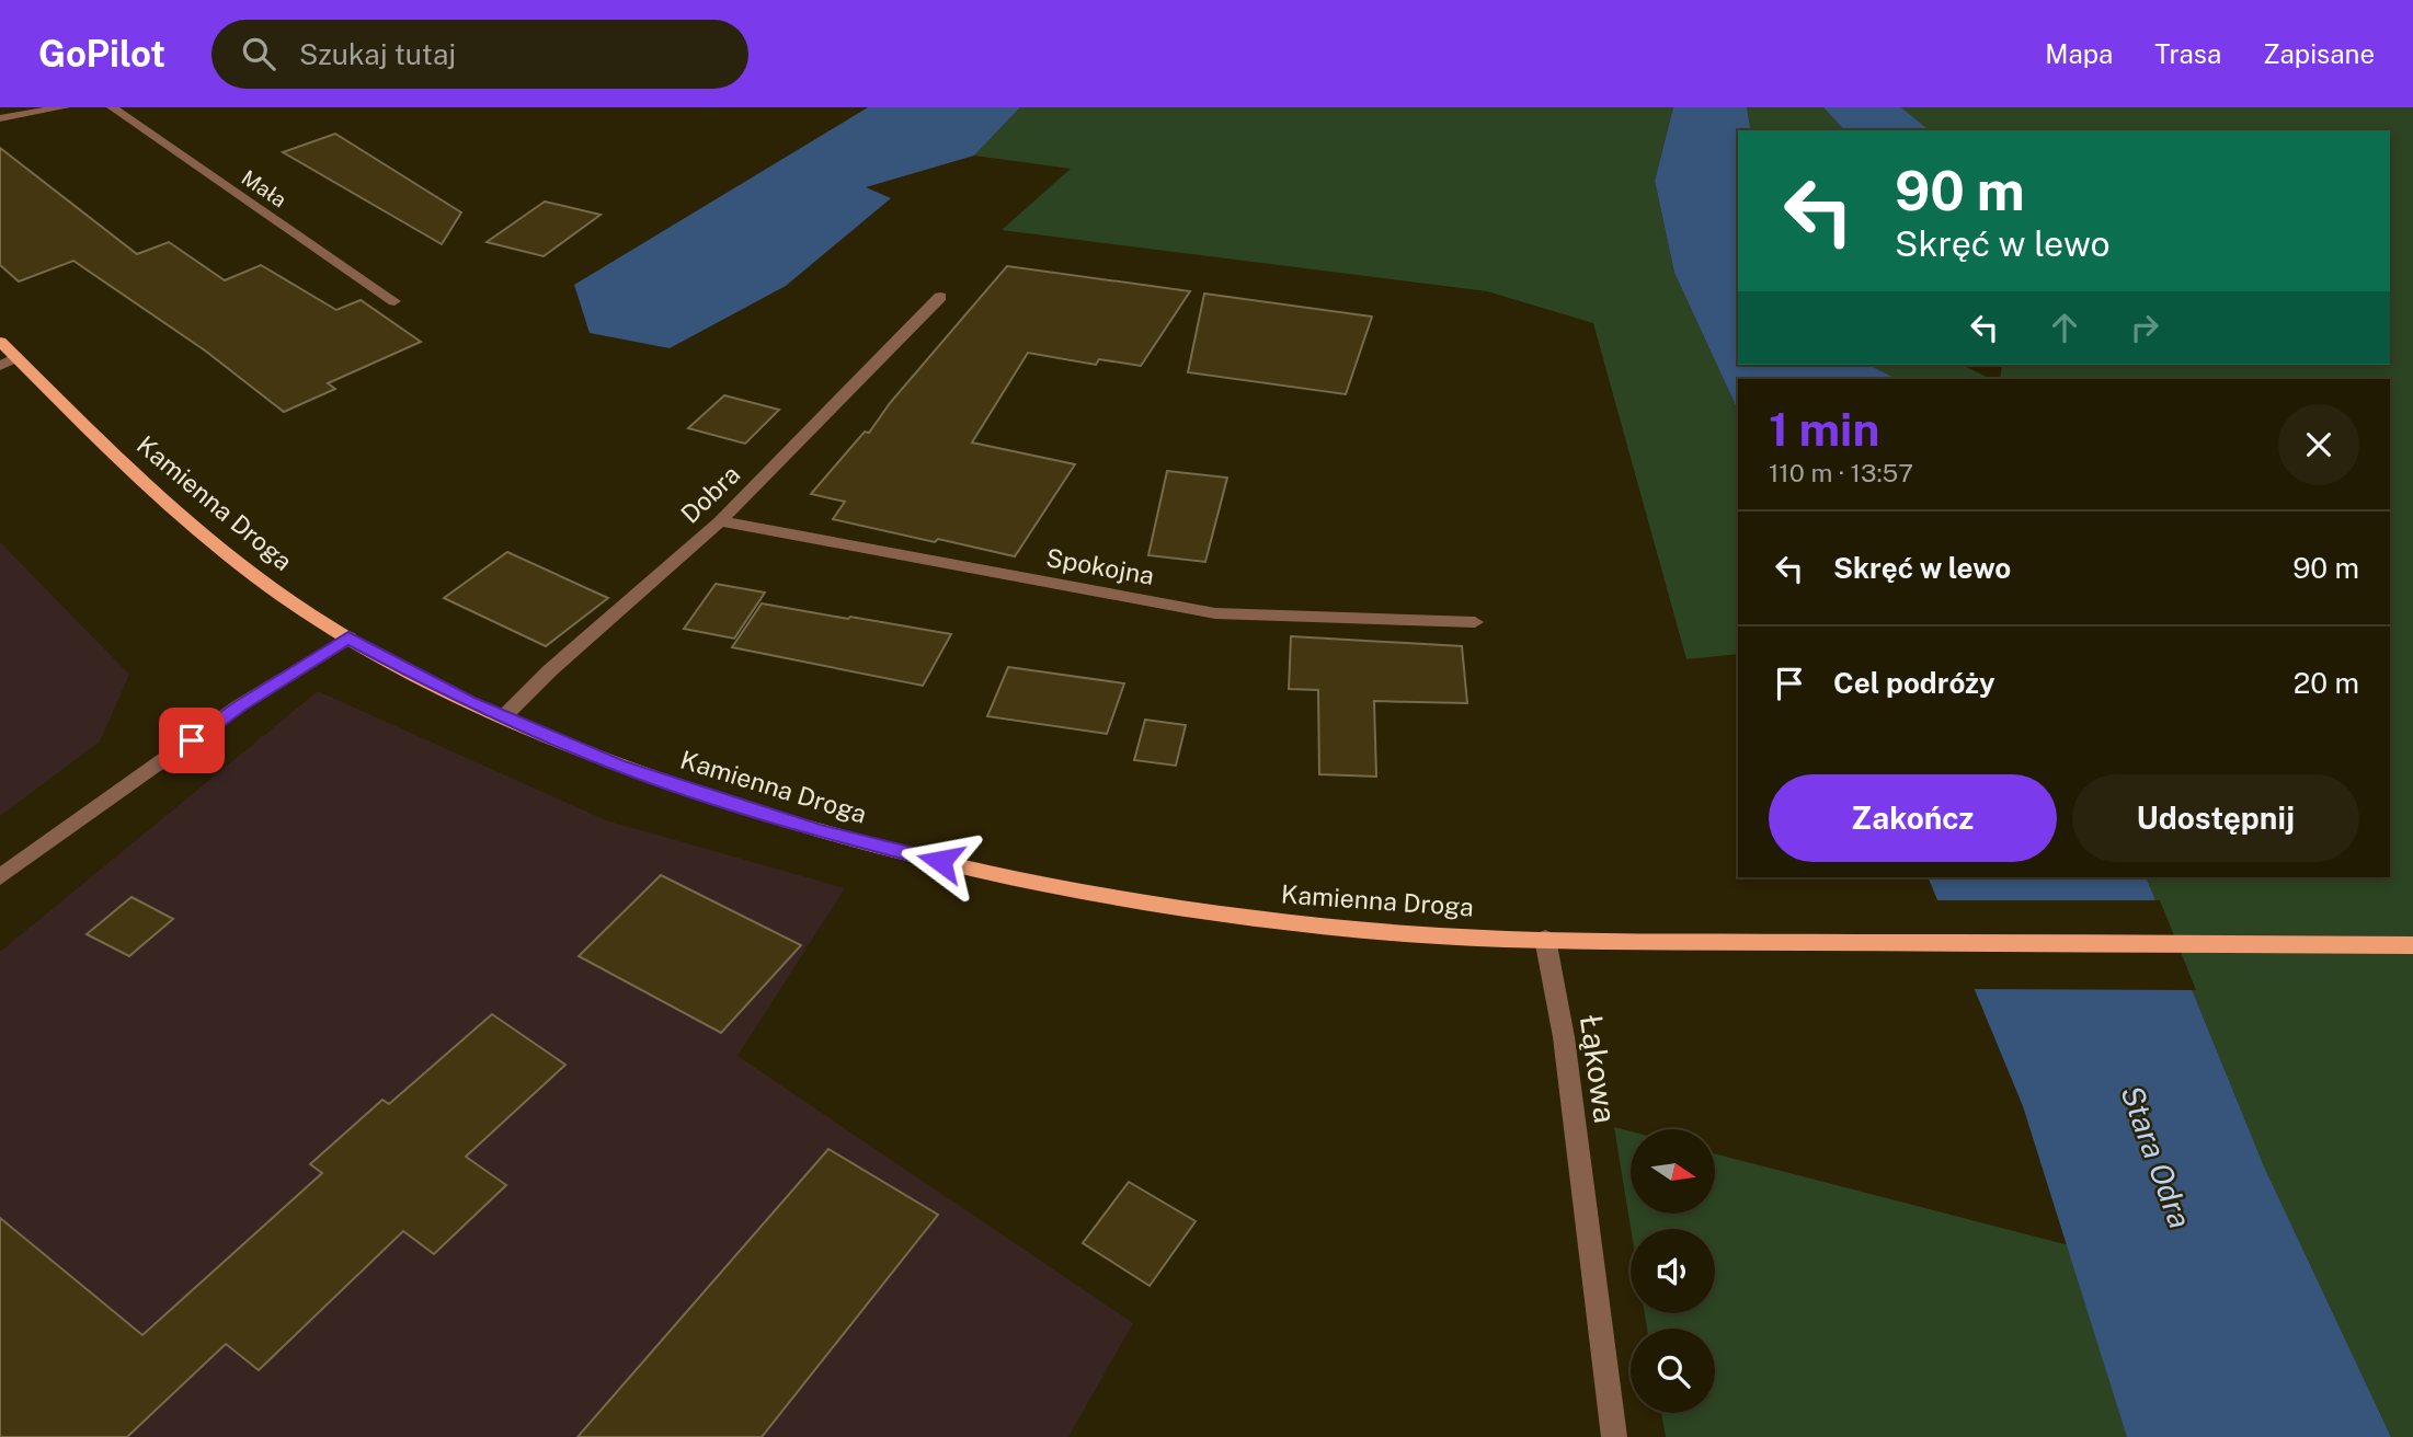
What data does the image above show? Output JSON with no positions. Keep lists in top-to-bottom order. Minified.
{"streets":{"main road":["Kamienna Droga"],"street":["Mała","Dobra","Spokojna","Łąkowa"]},"crossings":[["Dobra","Kamienna Droga"],["Dobra","Spokojna"],["Kamienna Droga","Łąkowa"]],"water":["Stara Odra"],"north":"right","page":{"header":"GoPilot","search":"Szukaj tutaj","nav":["Mapa","Trasa","Zapisane"],"turn":["90 m","Skręć w lewo"],"heading":["1 min","110 m · 13:57"],"list":[{"name":"Skręć w lewo","value":"90 m"},{"name":"Cel podróży","value":"20 m"}],"buttons":["Zakończ","Udostępnij"]}}
